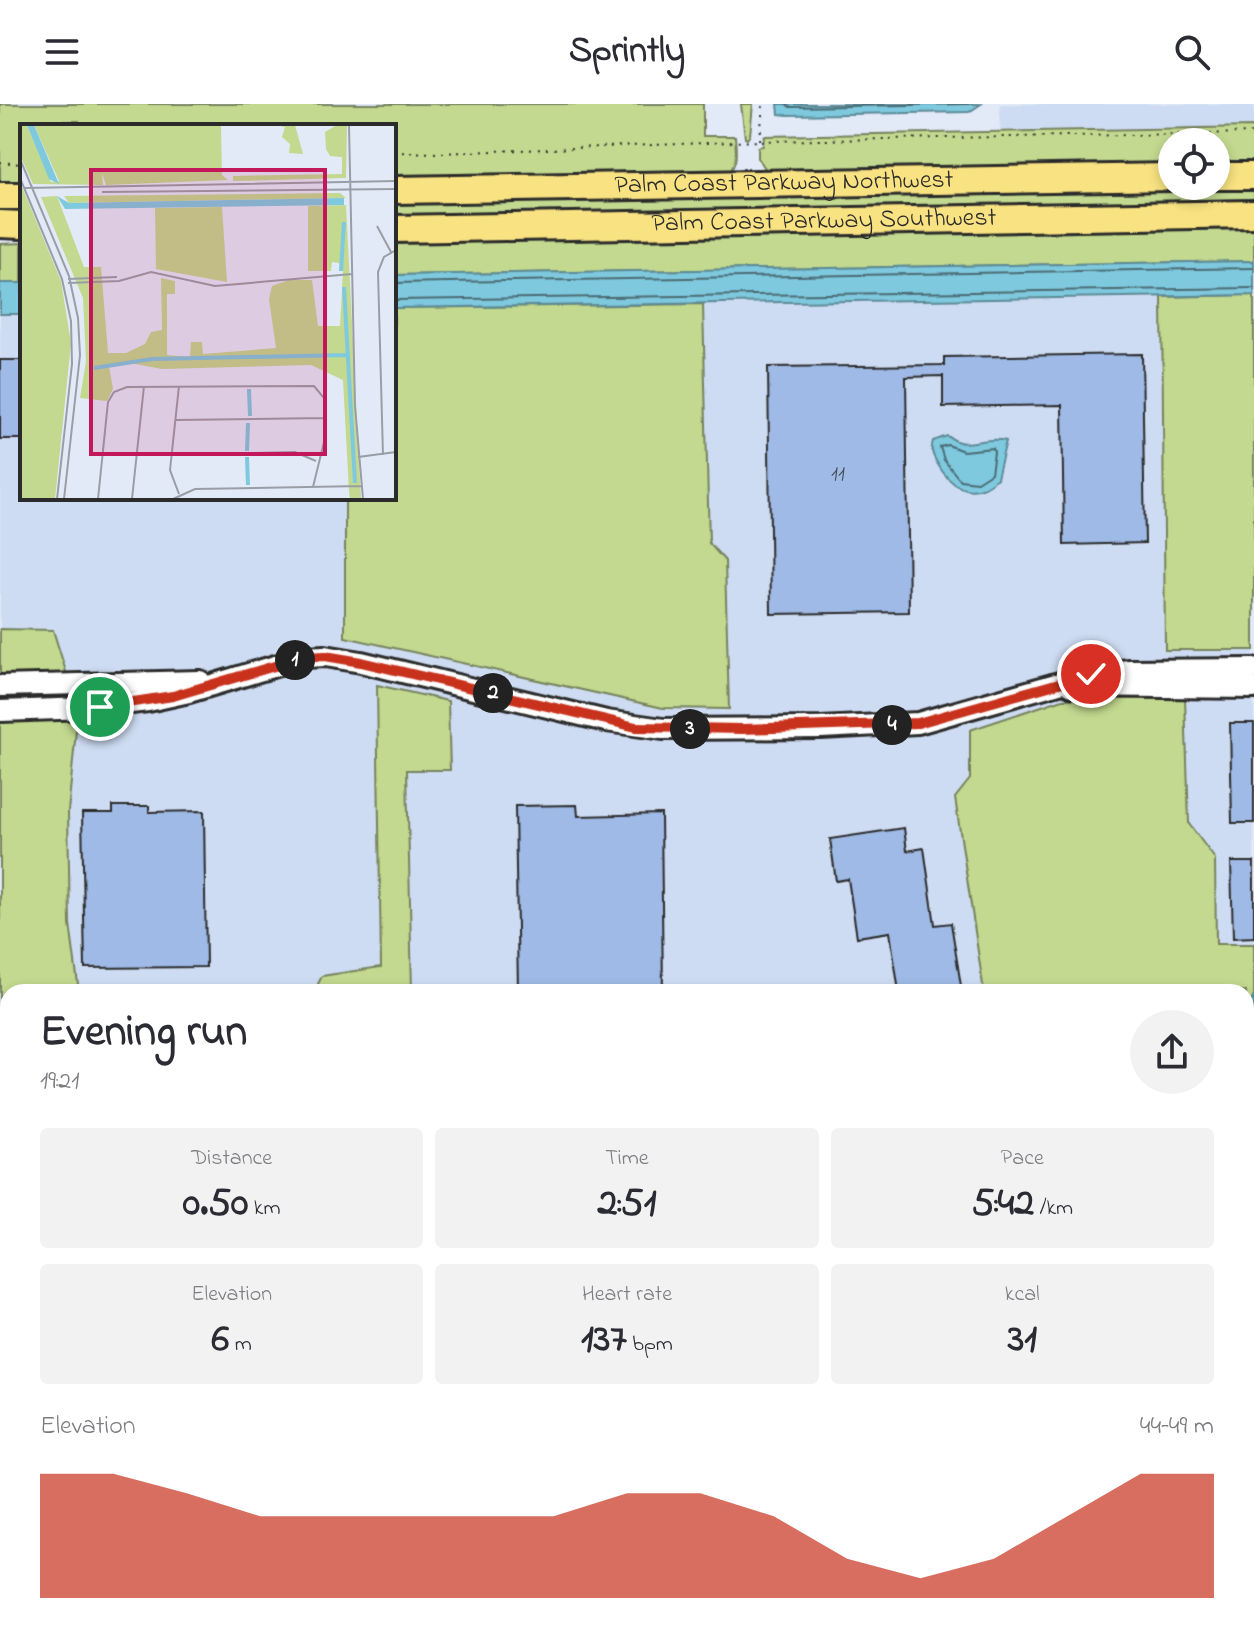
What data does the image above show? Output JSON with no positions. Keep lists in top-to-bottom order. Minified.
{"streets":{"main road":["Palm Coast Parkway Northwest","Palm Coast Parkway Southwest"]},"house_numbers":["11"],"page":{"header":"Sprintly","pins":["1","2","4","3"],"heading":["Evening run","19:21"],"stats":[["Distance","0.50 km"],["Time","2:51"],["Pace","5:42 /km"],["Elevation","6 m"],["Heart rate","137 bpm"],["kcal","31"]],"chart":["Elevation","44–49 m"]}}
